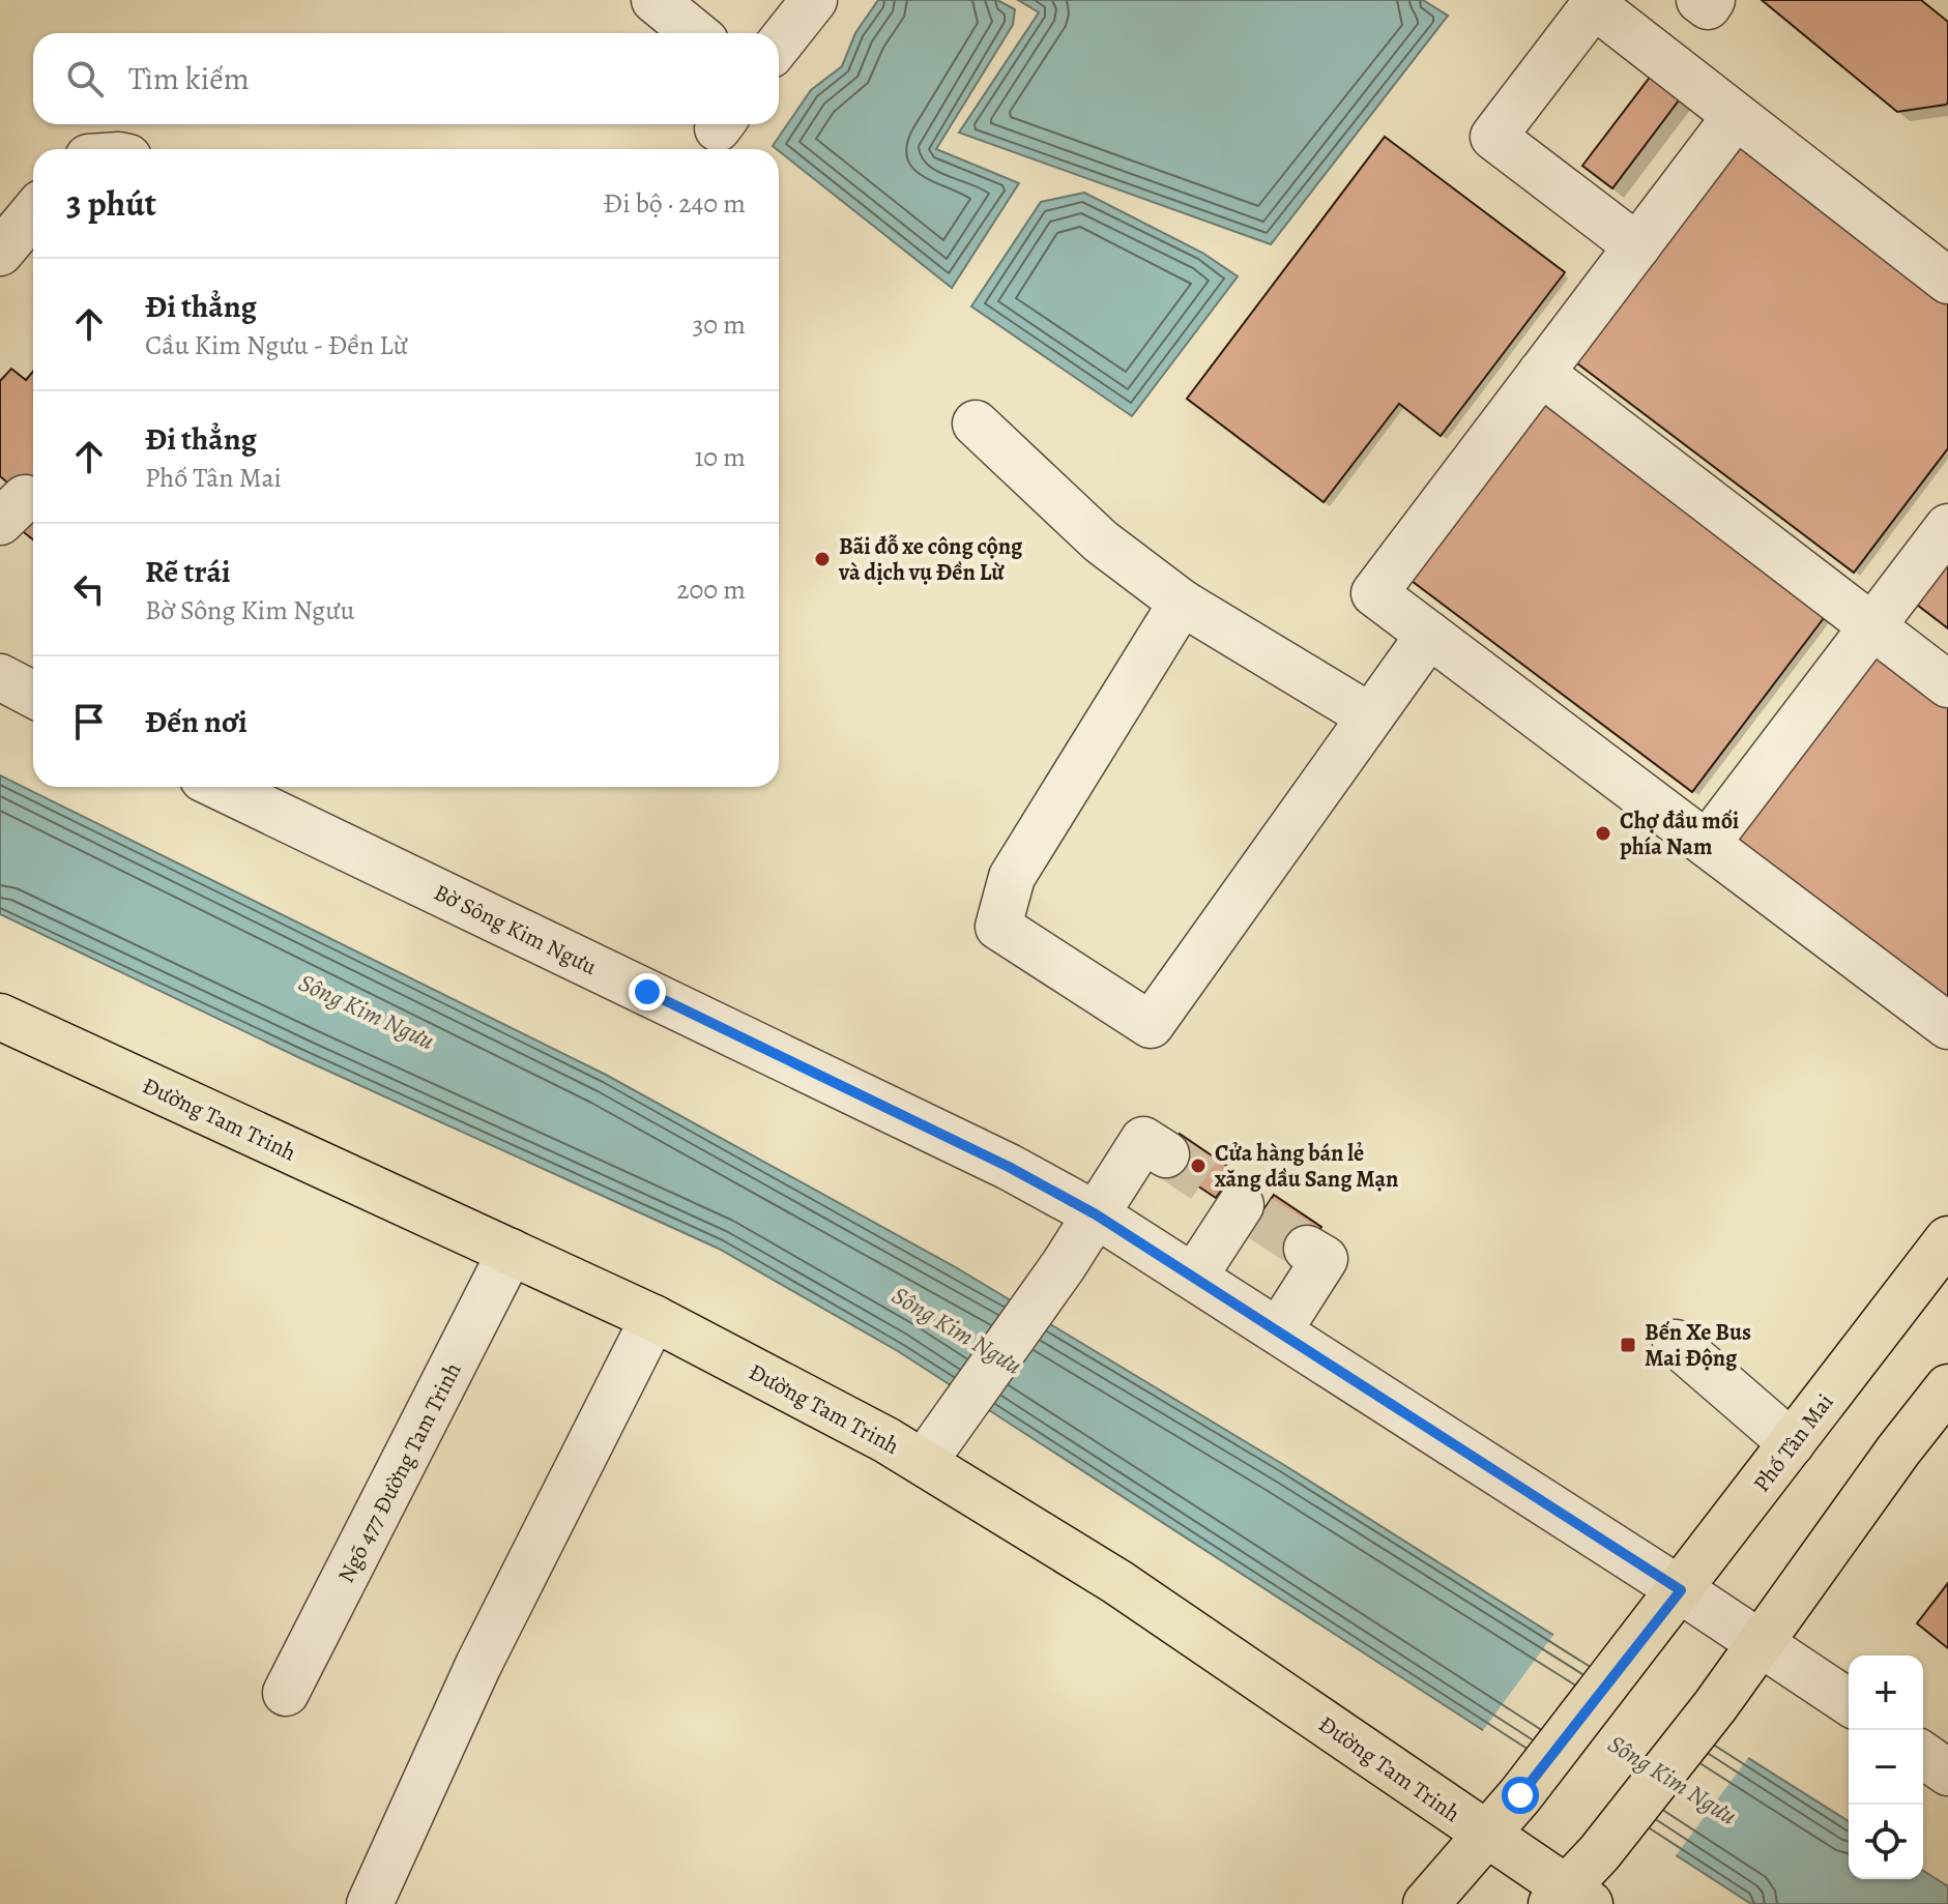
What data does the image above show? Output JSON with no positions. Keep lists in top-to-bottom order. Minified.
{"streets":{"main road":["Đường Tam Trinh","Phố Tân Mai"],"street":["Bờ Sông Kim Ngưu","Ngõ 477 Đường Tam Trinh"]},"crossings":[["Bờ Sông Kim Ngưu","Phố Tân Mai"],["Đường Tam Trinh","Phố Tân Mai"],["Đường Tam Trinh","Ngõ 477 Đường Tam Trinh"]],"water":["Sông Kim Ngưu"],"places":{"other":["Bãi đỗ xe công cộng và dịch vụ Đền Lừ","Chợ đầu mối phía Nam","Cửa hàng bán lẻ xăng dầu Sang Mạn"],"transit":["Bến Xe Bus Mai Động"]},"page":{"search":"Tìm kiếm","heading":["3 phút","Đi bộ · 240 m"],"list":[["Đi thẳng","Cầu Kim Ngưu - Đền Lừ","30 m"],["Đi thẳng","Phố Tân Mai","10 m"],["Rẽ trái","Bờ Sông Kim Ngưu","200 m"],"Đến nơi"],"map_buttons":["+","−"]}}
